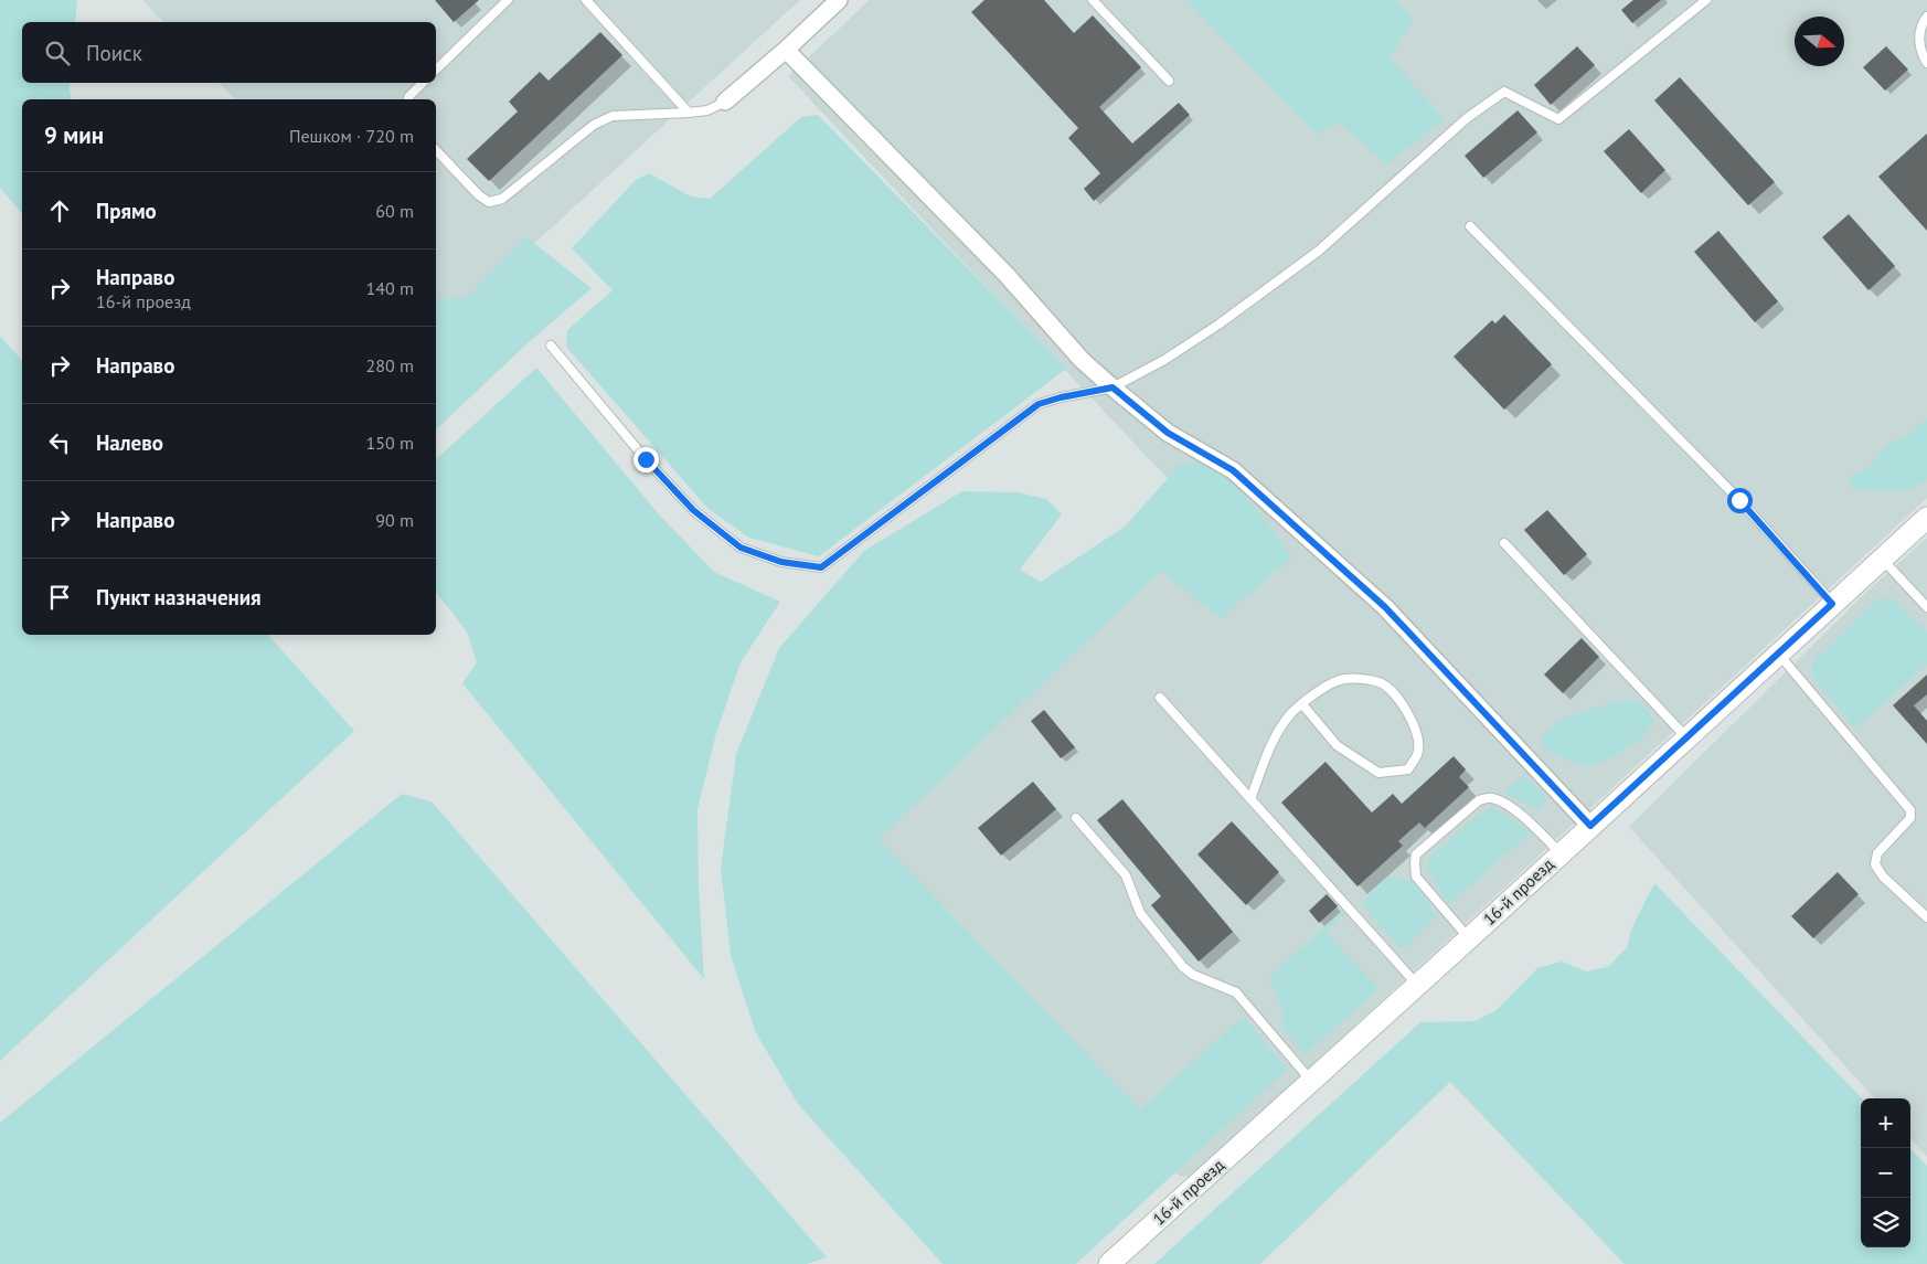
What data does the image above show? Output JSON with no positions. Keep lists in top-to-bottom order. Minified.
{"streets":{"street":["16-й проезд"]},"north":"right","page":{"search":"Поиск","heading":["9 мин","Пешком · 720 m"],"list":[["Прямо","60 m"],["Направо","16-й проезд","140 m"],["Направо","280 m"],["Налево","150 m"],["Направо","90 m"],"Пункт назначения"],"map_buttons":["+","−"]}}
